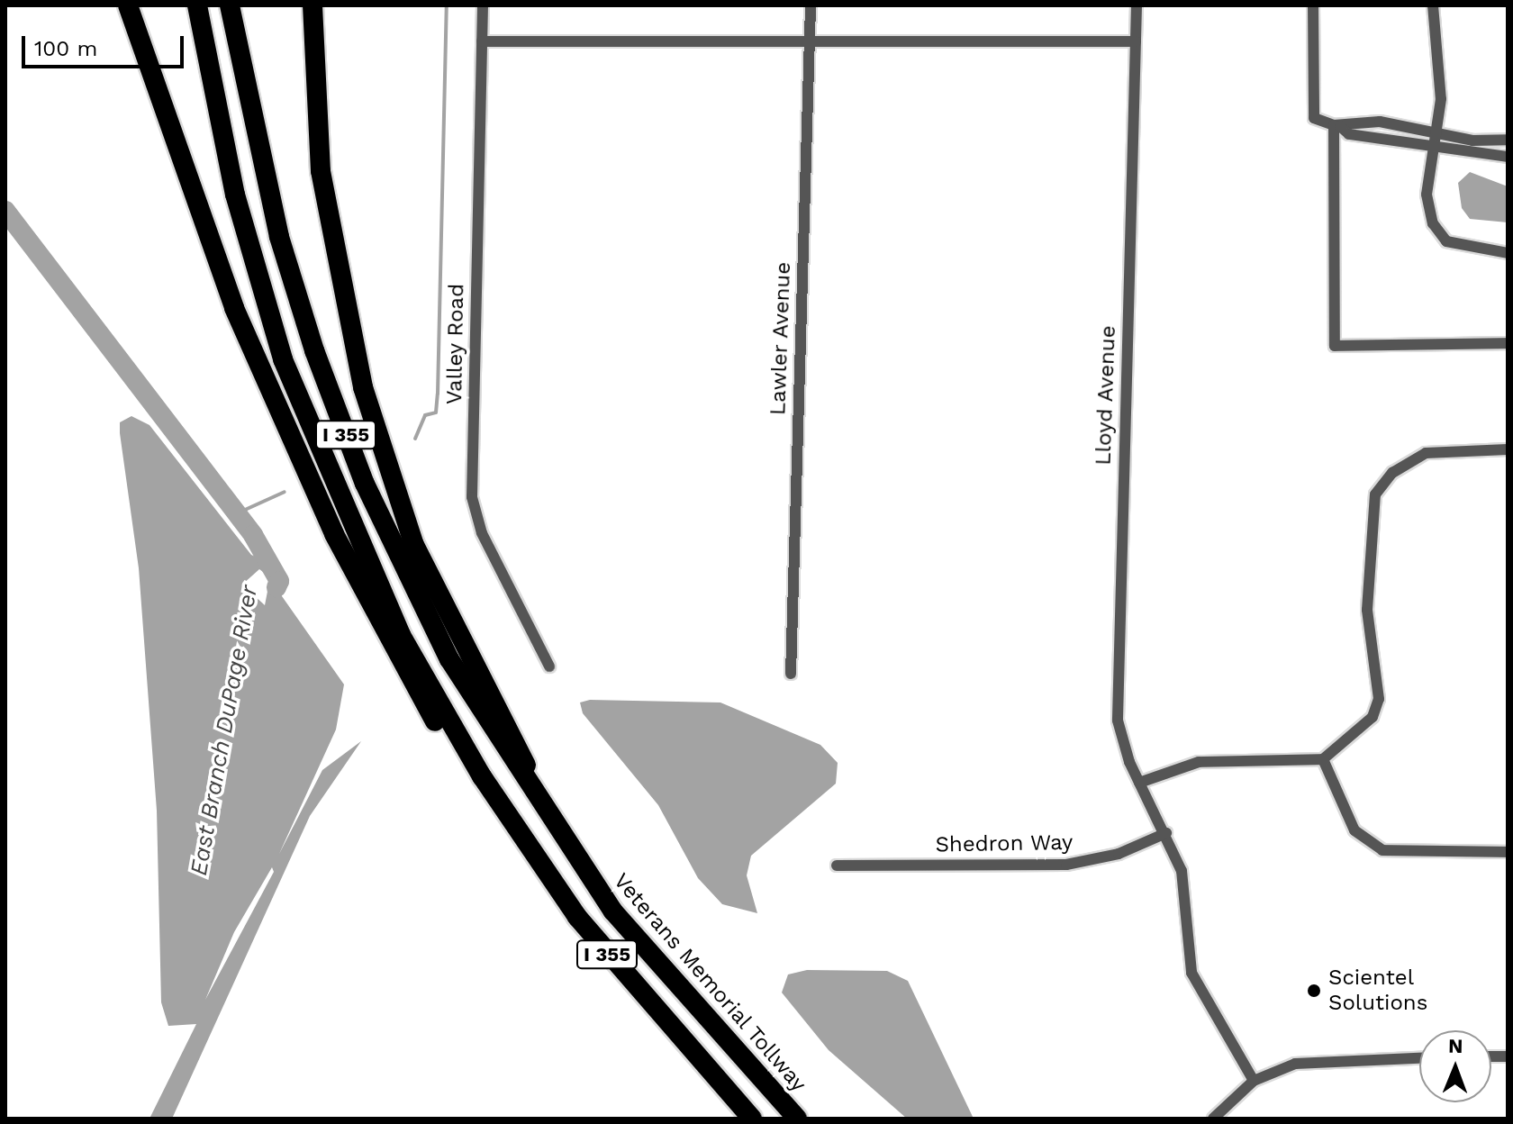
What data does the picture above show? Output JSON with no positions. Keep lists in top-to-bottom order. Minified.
{"streets":{"highway":["I 355","Veterans Memorial Tollway"],"street":["Lawler Avenue","Valley Road","Lloyd Avenue","Shedron Way"]},"crossings":[["Lloyd Avenue","Shedron Way"]],"water":["East Branch DuPage River"],"places":["Scientel Solutions"],"scale_bar":"100 m","north":"top"}
